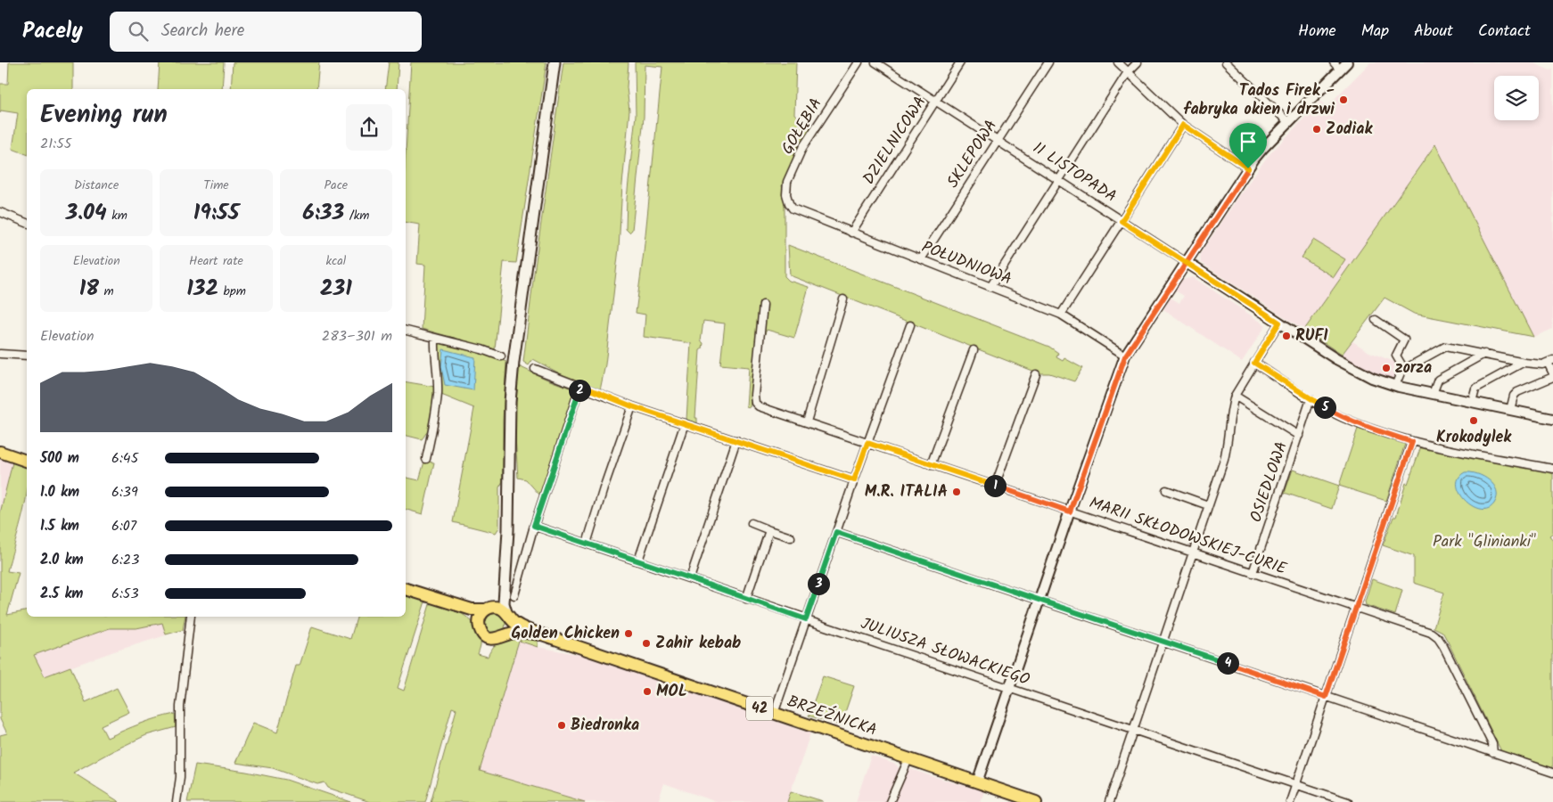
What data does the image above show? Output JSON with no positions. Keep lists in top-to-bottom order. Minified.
{"streets":{"main road":["42","BRZEŹNICKA"],"street":["GOŁĘBIA","DZIELNICOWA","SKLEPOWA","11 LISTOPADA","POŁUDNIOWA","OSIEDLOWA","MARII SKŁODOWSKIEJ-CURIE","JULIUSZA SŁOWACKIEGO"]},"crossings":[["GOŁĘBIA","POŁUDNIOWA"],["DZIELNICOWA","11 LISTOPADA"],["DZIELNICOWA","POŁUDNIOWA"],["SKLEPOWA","11 LISTOPADA"],["SKLEPOWA","POŁUDNIOWA"],["OSIEDLOWA","MARII SKŁODOWSKIEJ-CURIE"],["42","BRZEŹNICKA"]],"parks":["Park \"Glinianki\""],"places":["Tados Firek - fabryka okien i drzwi","Zodiak","RUFI","zorza","Krokodylek","M.R. ITALIA","Golden Chicken","Zahir kebab","MOL","Biedronka"],"page":{"header":"Pacely","search":"Search here","nav":["Home","Map","About","Contact"],"heading":["Evening run","21:55"],"stats":[["Distance","3.04 km"],["Time","19:55"],["Pace","6:33 /km"],["Elevation","18 m"],["Heart rate","132 bpm"],["kcal","231"]],"chart":["Elevation","283–301 m"],"pins":["2","5","1","3","4"],"list":[{"name":"500 m","note":"6:45"},{"name":"1.0 km","note":"6:39"},{"name":"1.5 km","note":"6:07"},{"name":"2.0 km","note":"6:23"},{"name":"2.5 km","note":"6:53"}]}}
